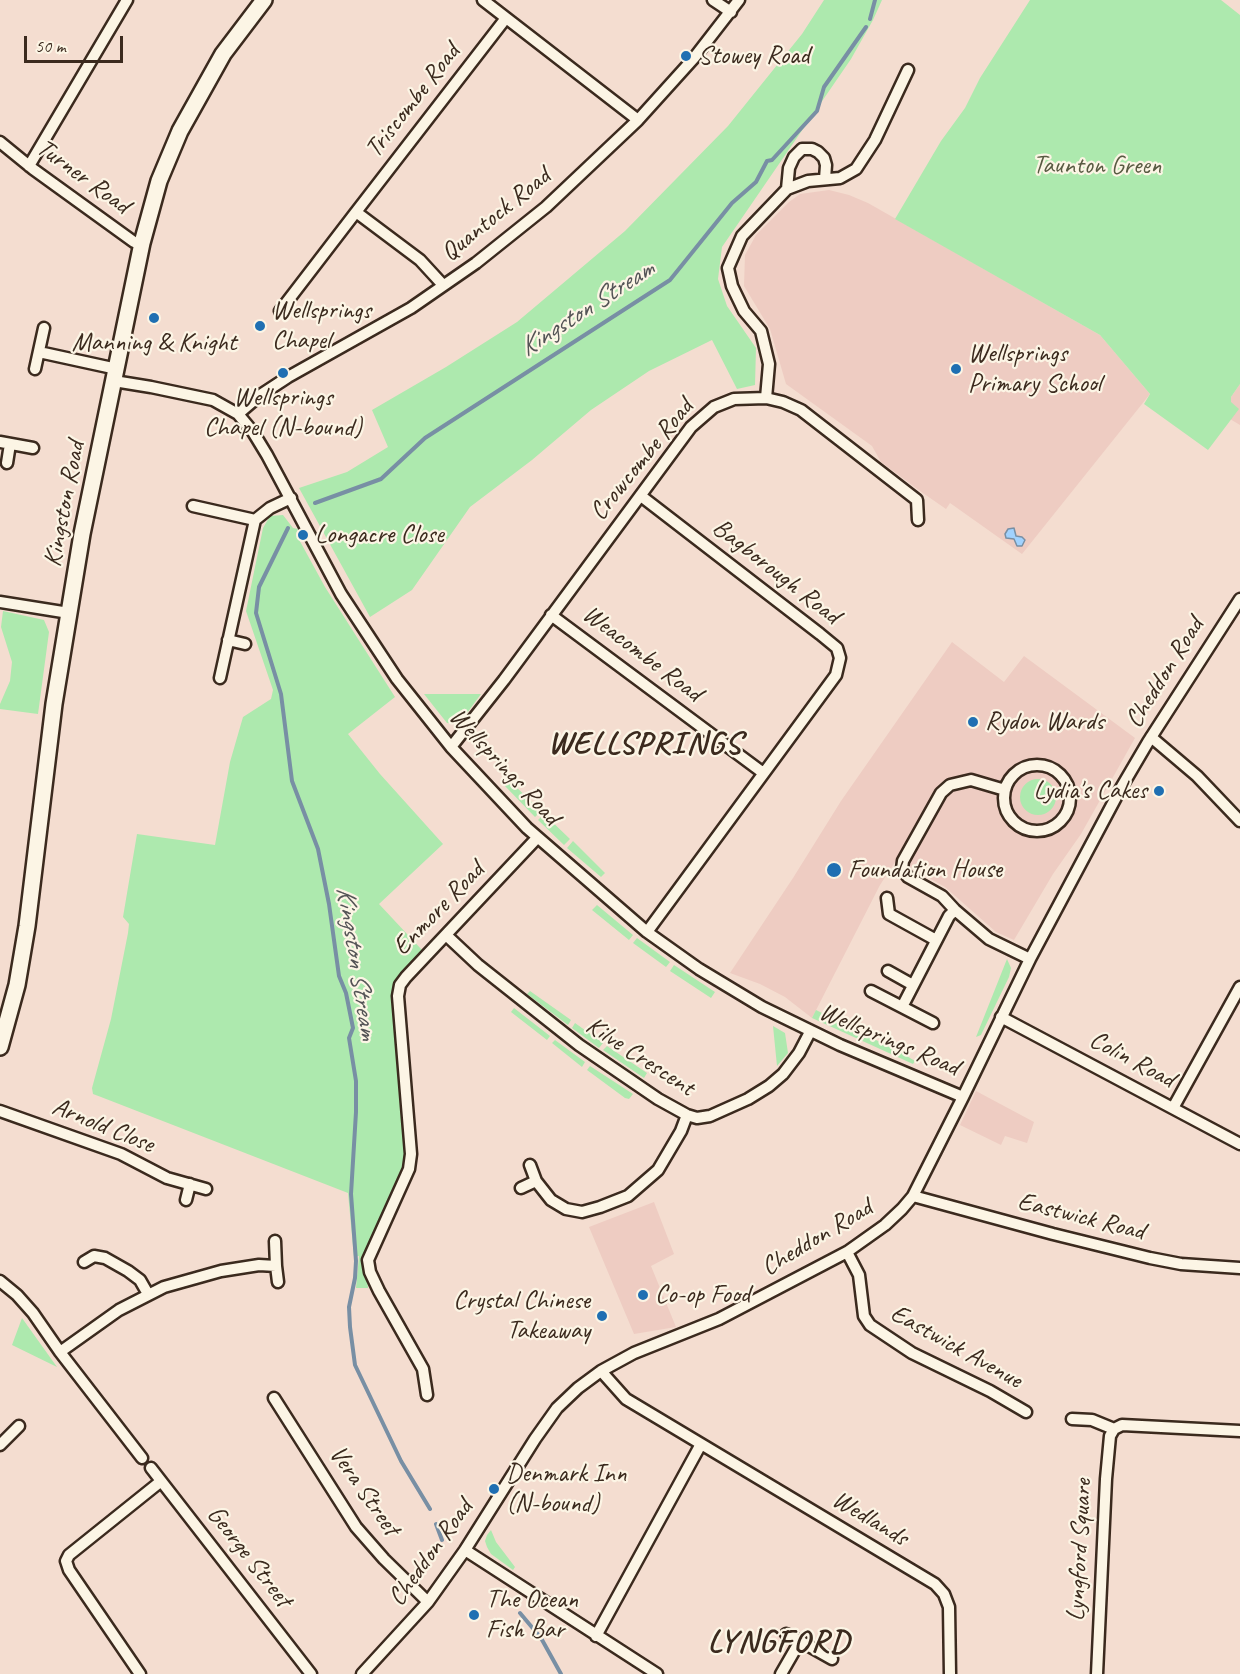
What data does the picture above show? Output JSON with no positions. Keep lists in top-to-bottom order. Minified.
{"streets":{"street":["Triscombe Road","Turner Road","Quantock Road","Crowcombe Road","Kingston Road","Bagborough Road","Weacombe Road","Cheddon Road","Wellsprings Road","Enmore Road","Kilve Crescent","Colin Road","Arnold Close","Eastwick Road","Eastwick Avenue","Vera Street","Wedlands","Lyngford Square","George Street"]},"crossings":[["Turner Road","Kingston Road"],["Quantock Road","Wellsprings Road"],["Crowcombe Road","Bagborough Road"],["Crowcombe Road","Weacombe Road"],["Crowcombe Road","Wellsprings Road"],["Kingston Road","Wellsprings Road"],["Bagborough Road","Weacombe Road"],["Bagborough Road","Wellsprings Road"],["Cheddon Road","Wellsprings Road"],["Cheddon Road","Colin Road"],["Cheddon Road","Eastwick Road"],["Cheddon Road","Eastwick Avenue"],["Cheddon Road","Vera Street"],["Cheddon Road","Wedlands"],["Wellsprings Road","Enmore Road"],["Wellsprings Road","Kilve Crescent"],["Enmore Road","Kilve Crescent"]],"districts":["WELLSPRINGS","LYNGFORD"],"water":["Kingston Stream"],"parks":["Taunton Green"],"places":["Stowey Road","Manning & Knight","Wellsprings Chapel","Wellsprings Primary School","Wellsprings Chapel (N-bound)","Longacre Close","Rydon Wards","Lydia's Cakes","Foundation House","Co-op Food","Crystal Chinese Takeaway","Denmark Inn (N-bound)","The Ocean Fish Bar"],"scale_bar":"50 m"}
